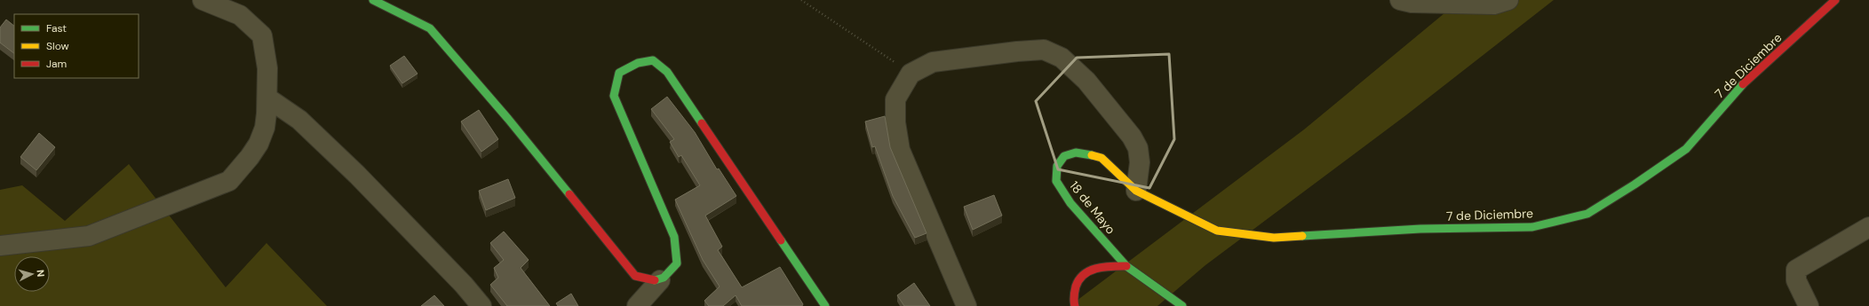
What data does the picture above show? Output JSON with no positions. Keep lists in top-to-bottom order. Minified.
{"streets":{"street":["7 de Diciembre","18 de Mayo"]},"crossings":[["7 de Diciembre","18 de Mayo"]],"legend":["Fast","Slow","Jam"],"north":"right"}
